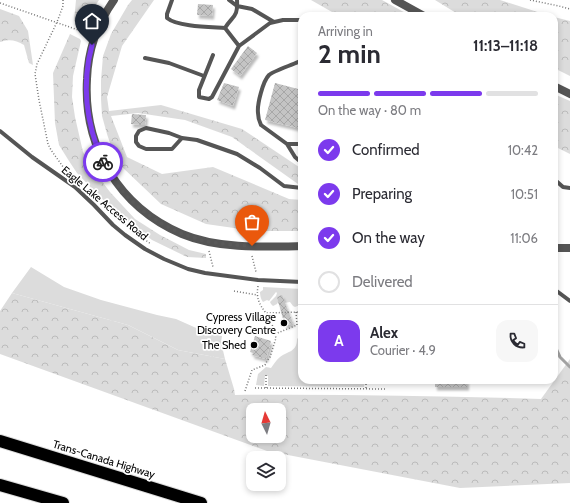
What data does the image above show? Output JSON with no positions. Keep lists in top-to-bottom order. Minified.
{"streets":{"highway":["Trans-Canada Highway"],"lane":["Eagle Lake Access Road"]},"places":["Cypress Village Discovery Centre","The Shed"],"north":"top","page":{"heading":["2 min","Arriving in","11:13–11:18"],"panel":["Alex","Courier · 4.9"],"bar":"On the way · 80 m","list":[["Confirmed","10:42"],["Preparing","10:51"],["On the way","11:06"],"Delivered"],"round":"A"}}
